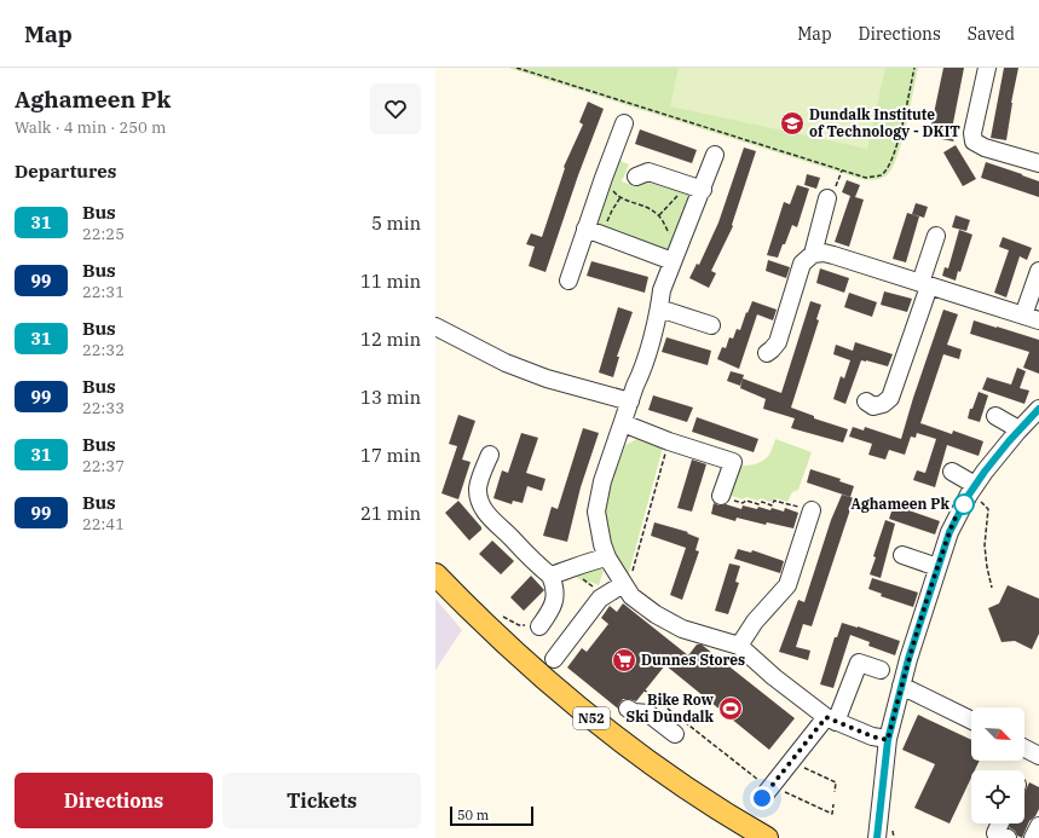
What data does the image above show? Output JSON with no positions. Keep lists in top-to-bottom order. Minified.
{"streets":{"main road":["N52"]},"places":{"school or university":["Dundalk Institute of Technology - DKIT"],"other":["Aghameen Pk"],"supermarket":["Dunnes Stores"],"sports":["Bike Row Ski Dundalk"]},"lines":["bus line 31"],"scale_bar":"50 m","north":"bottom right","page":{"header":"Map","nav":["Map","Directions","Saved"],"heading":[["Aghameen Pk","Walk · 4 min · 250 m"],"Departures"],"list":[{"mark":"31","name":"Bus","note":"22:25","value":"5 min"},{"mark":"99","name":"Bus","note":"22:31","value":"11 min"},{"mark":"31","name":"Bus","note":"22:32","value":"12 min"},{"mark":"99","name":"Bus","note":"22:33","value":"13 min"},{"mark":"31","name":"Bus","note":"22:37","value":"17 min"},{"mark":"99","name":"Bus","note":"22:41","value":"21 min"}],"buttons":["Directions","Tickets"],"scale":"50 m"}}
